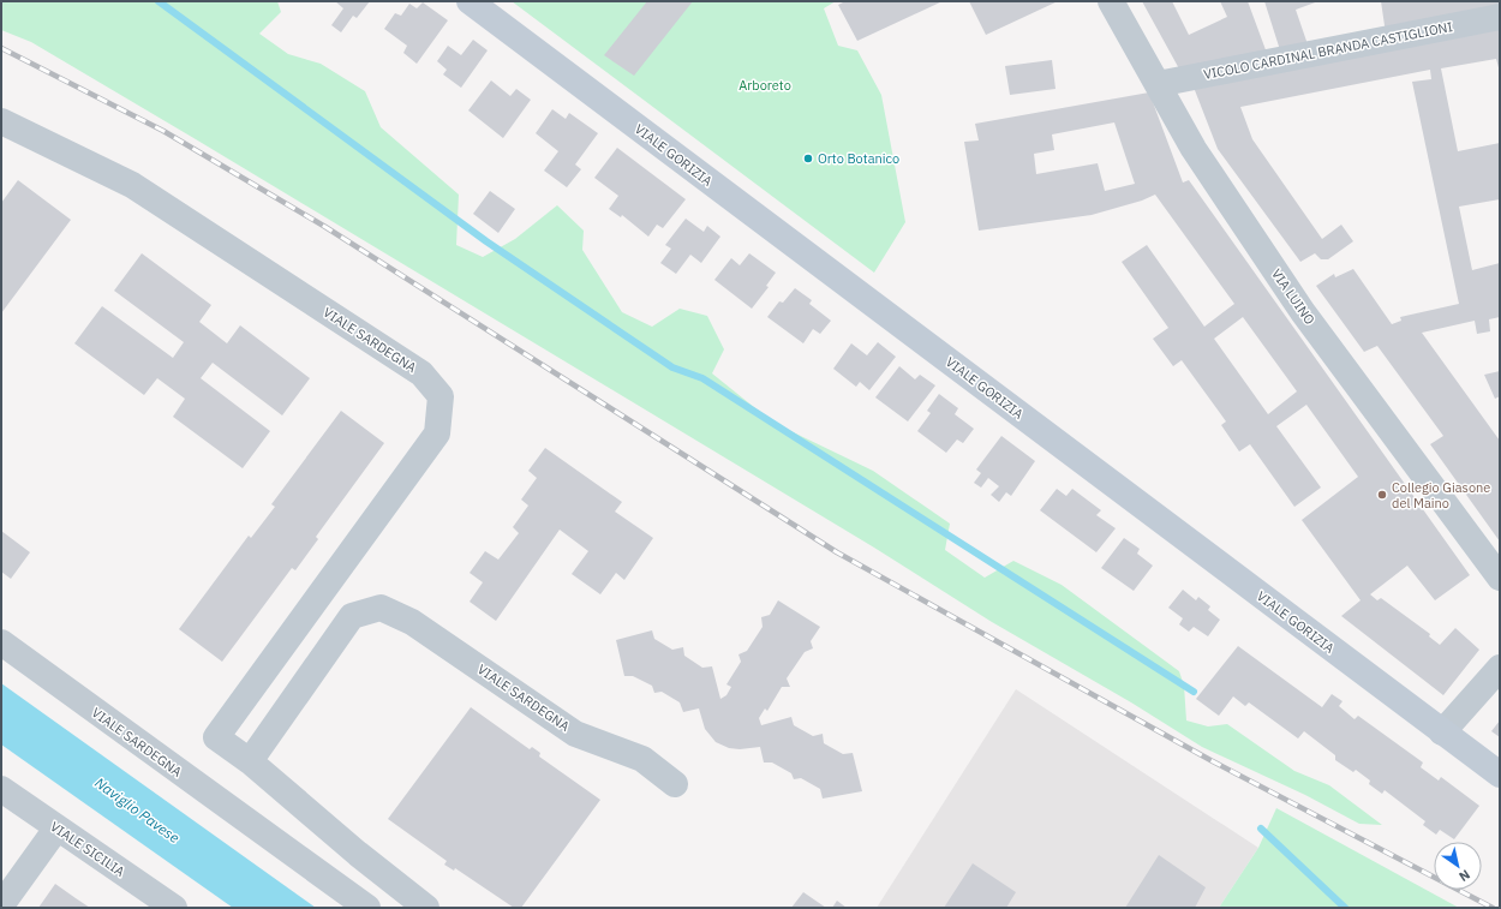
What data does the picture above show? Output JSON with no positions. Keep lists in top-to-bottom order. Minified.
{"streets":{"street":["VICOLO CARDINAL BRANDA CASTIGLIONI","VIALE GORIZIA","VIA LUINO","VIALE SARDEGNA","VIALE SICILIA"]},"crossings":[["VICOLO CARDINAL BRANDA CASTIGLIONI","VIA LUINO"]],"water":["Naviglio Pavese"],"parks":["Arboreto"],"places":["Orto Botanico","Collegio Giasone del Maino"],"north":"bottom right"}
